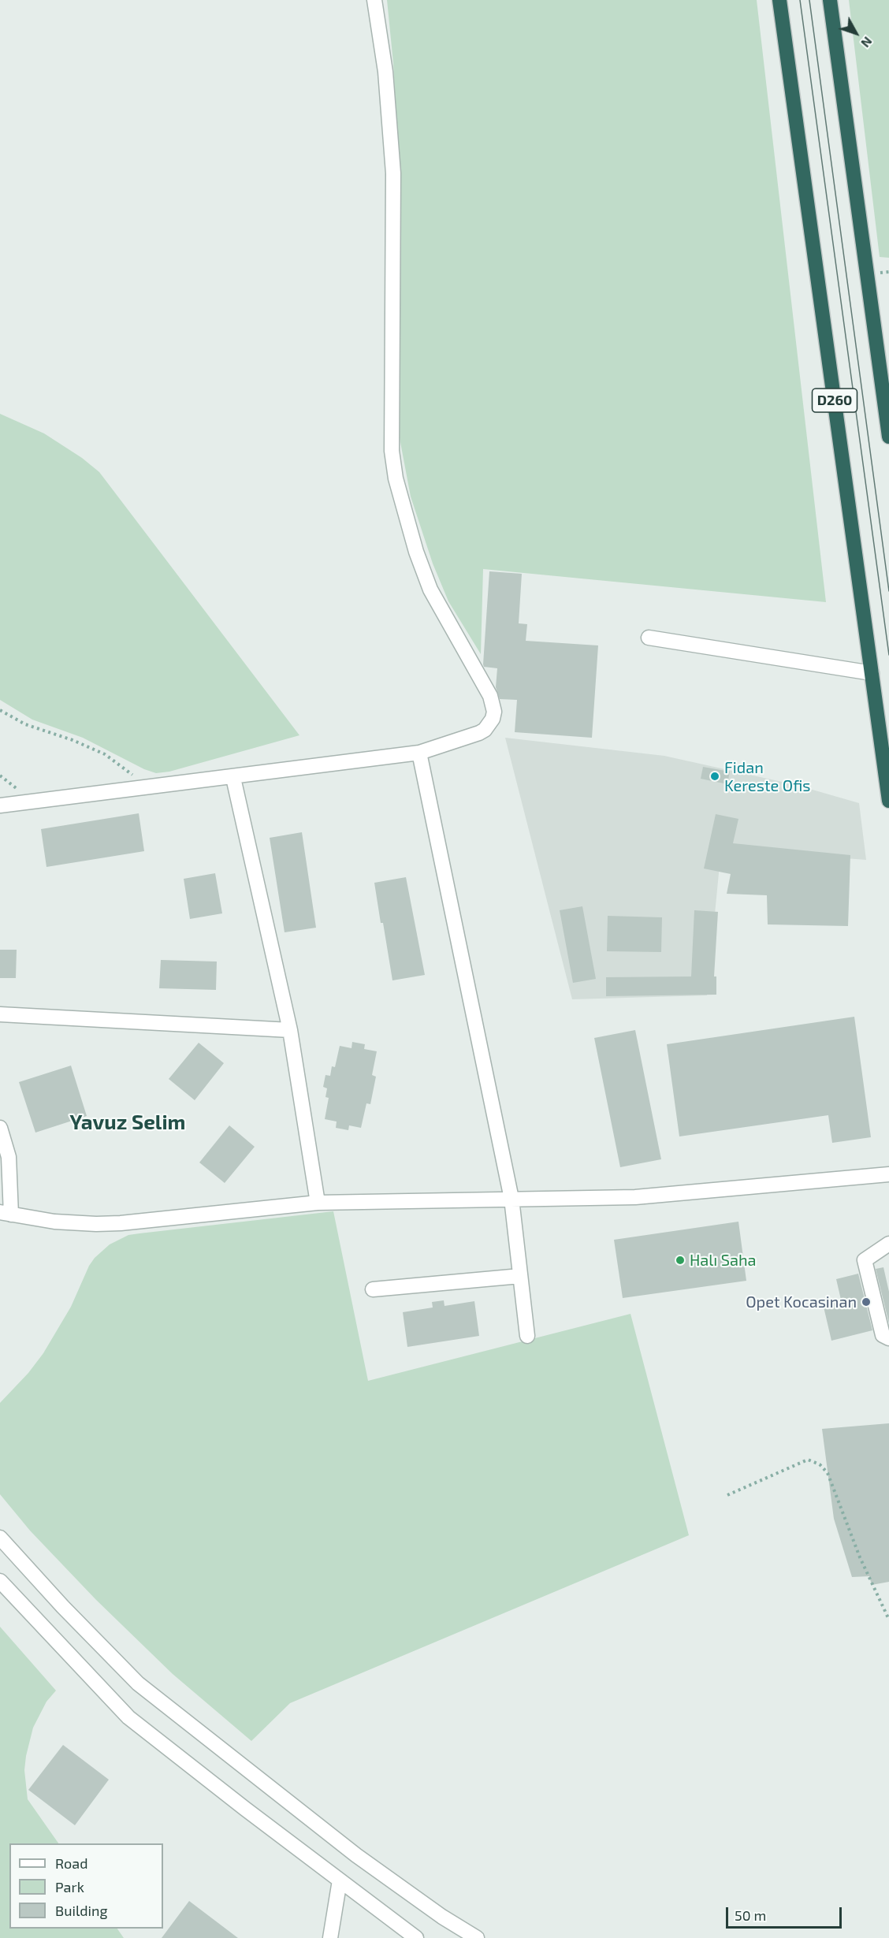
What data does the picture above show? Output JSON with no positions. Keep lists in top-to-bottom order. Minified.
{"streets":{"highway":["D260"]},"districts":["Yavuz Selim"],"places":["Fidan Kereste Ofis","Halı Saha","Opet Kocasinan"],"legend":["Road","Park","Building"],"scale_bar":"50 m","north":"bottom right"}
